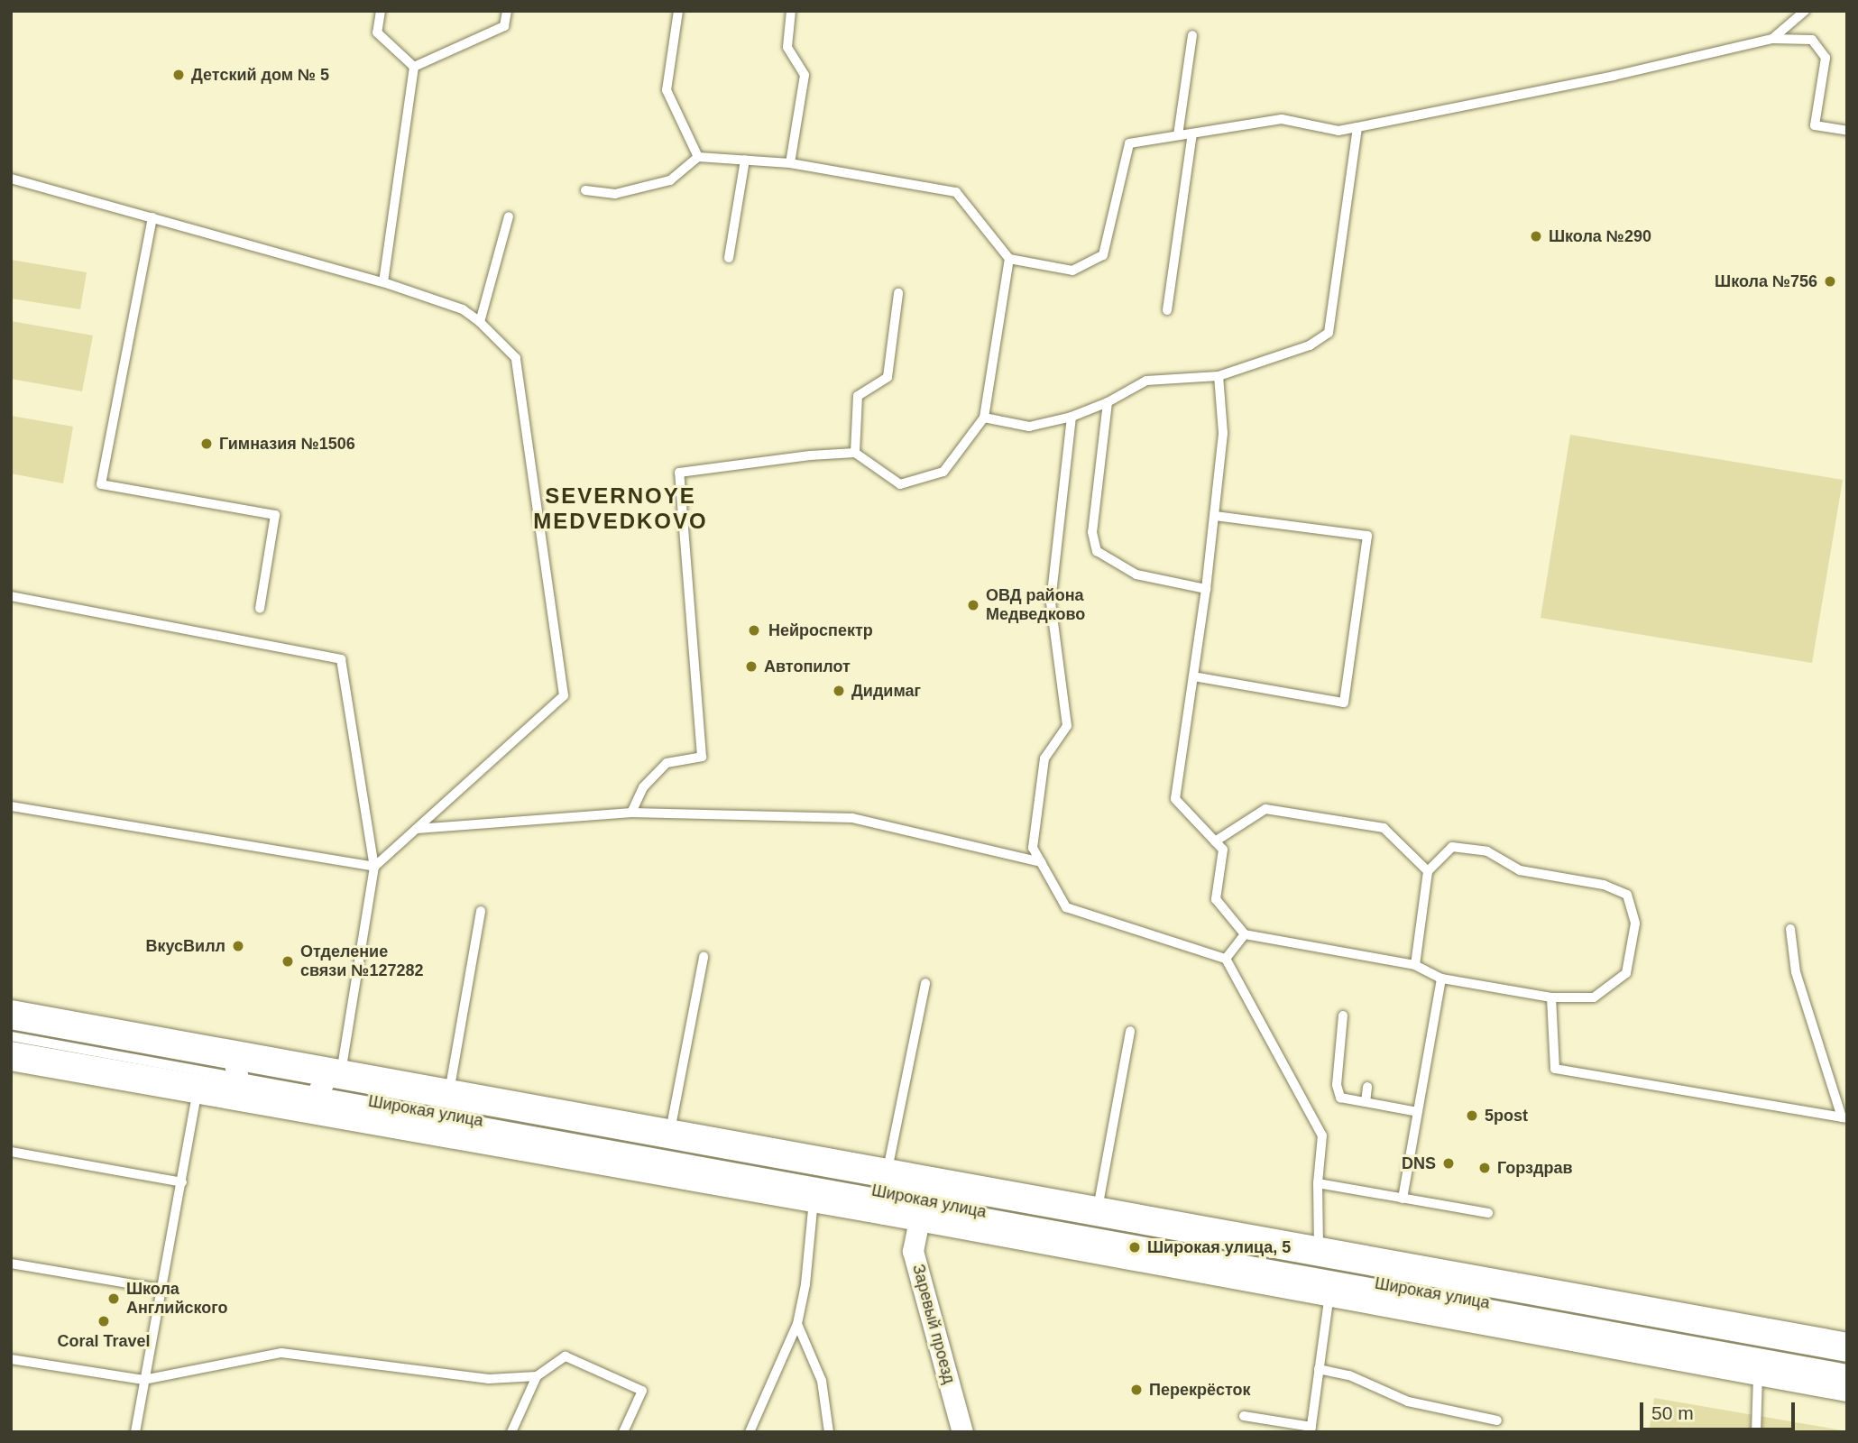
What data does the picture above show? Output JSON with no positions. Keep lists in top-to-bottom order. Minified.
{"streets":{"main road":["Широкая улица"],"street":["Заревый проезд"]},"crossings":[["Широкая улица","Заревый проезд"]],"districts":["SEVERNOYE MEDVEDKOVO"],"places":["Детский дом № 5","Школа №290","Школа №756","Гимназия №1506","ОВД района Медведково","Нейроcпектр","Автопилот","Дидимаг","ВкусВилл","Отделение связи №127282","5post","DNS","Горздрав","Широкая улица, 5","Школа Английского","Coral Travel","Перекрёсток"],"scale_bar":"50 m"}
